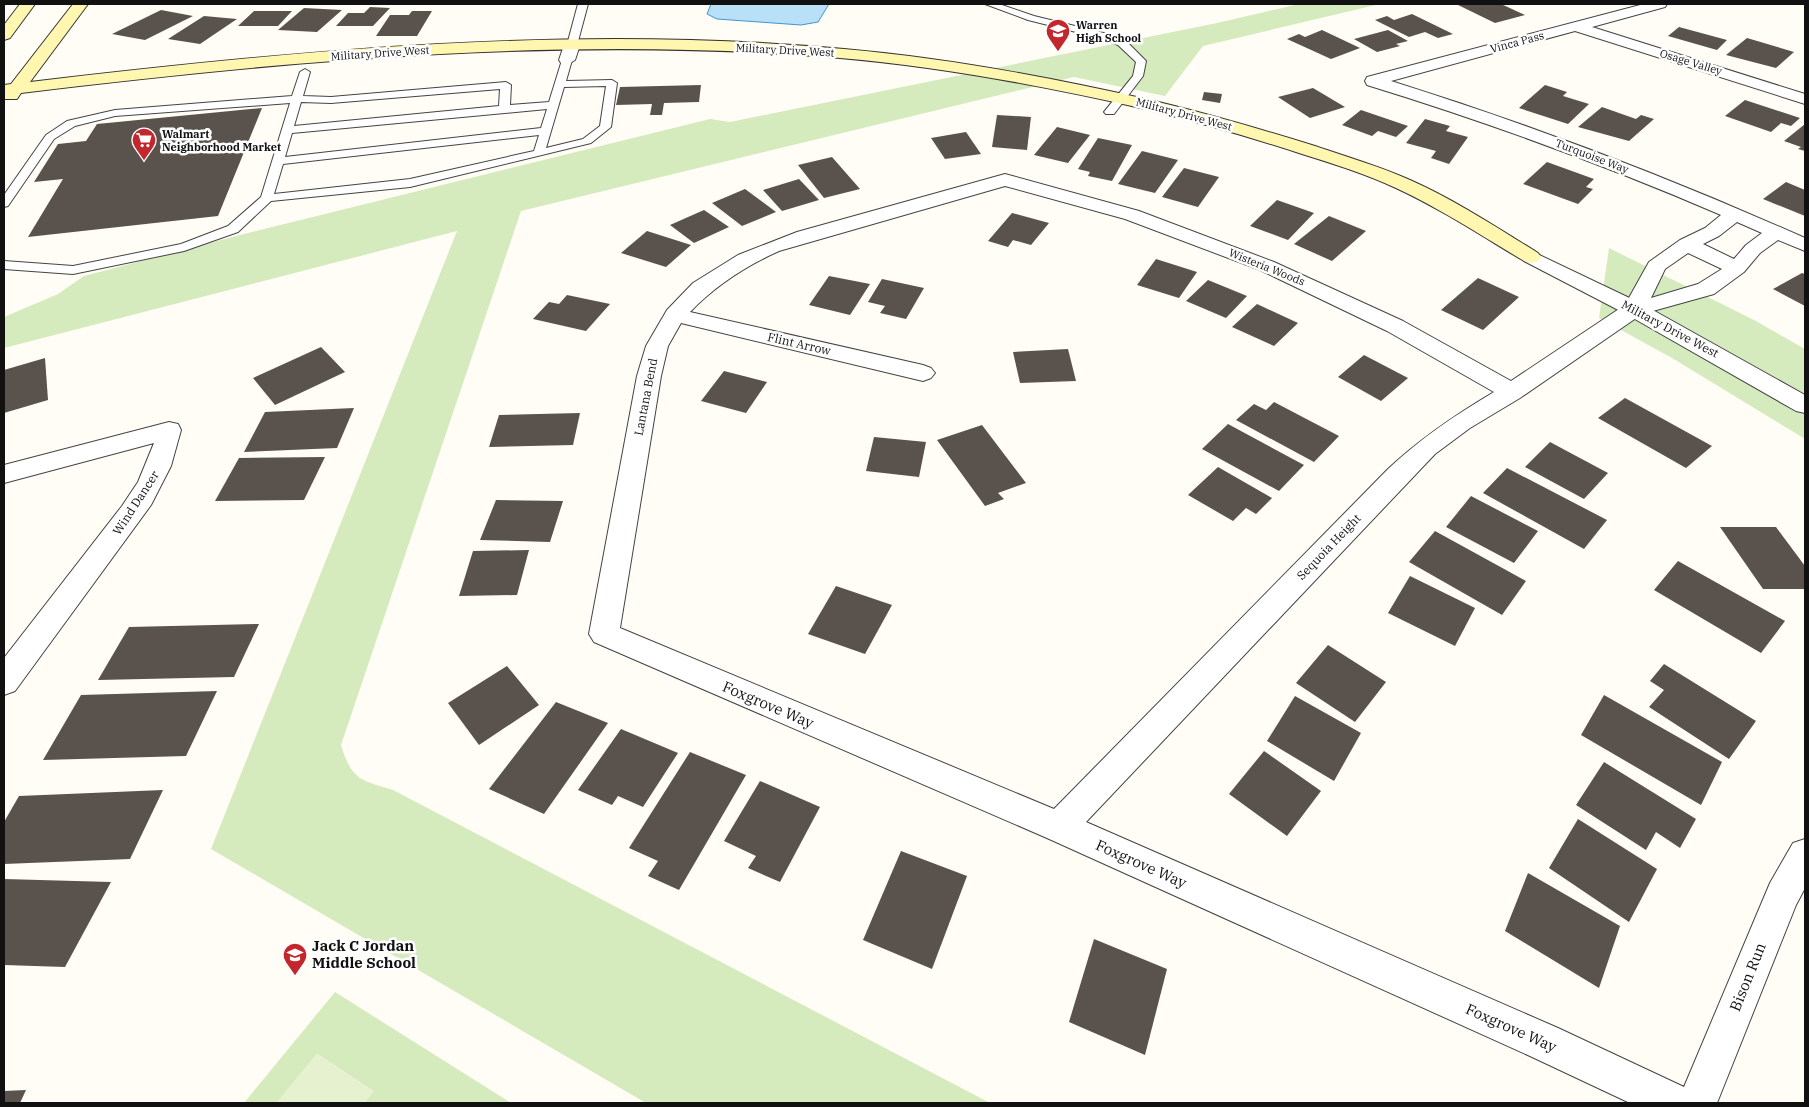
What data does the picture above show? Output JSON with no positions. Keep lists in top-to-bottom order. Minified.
{"streets":{"main road":["Military Drive West"],"street":["Vinca Pass","Osage Valley","Turquoise Way","Wisteria Woods","Flint Arrow","Lantana Bend","Wind Dancer","Sequoia Height","Foxgrove Way","Bison Run"]},"crossings":[["Vinca Pass","Osage Valley"],["Vinca Pass","Turquoise Way"],["Military Drive West","Sequoia Height"],["Turquoise Way","Sequoia Height"],["Wisteria Woods","Lantana Bend"],["Wisteria Woods","Sequoia Height"],["Flint Arrow","Lantana Bend"],["Lantana Bend","Foxgrove Way"],["Sequoia Height","Foxgrove Way"]],"places":{"school or university":["Warren High School","Jack C Jordan Middle School"],"supermarket":["Walmart Neighborhood Market"]}}
